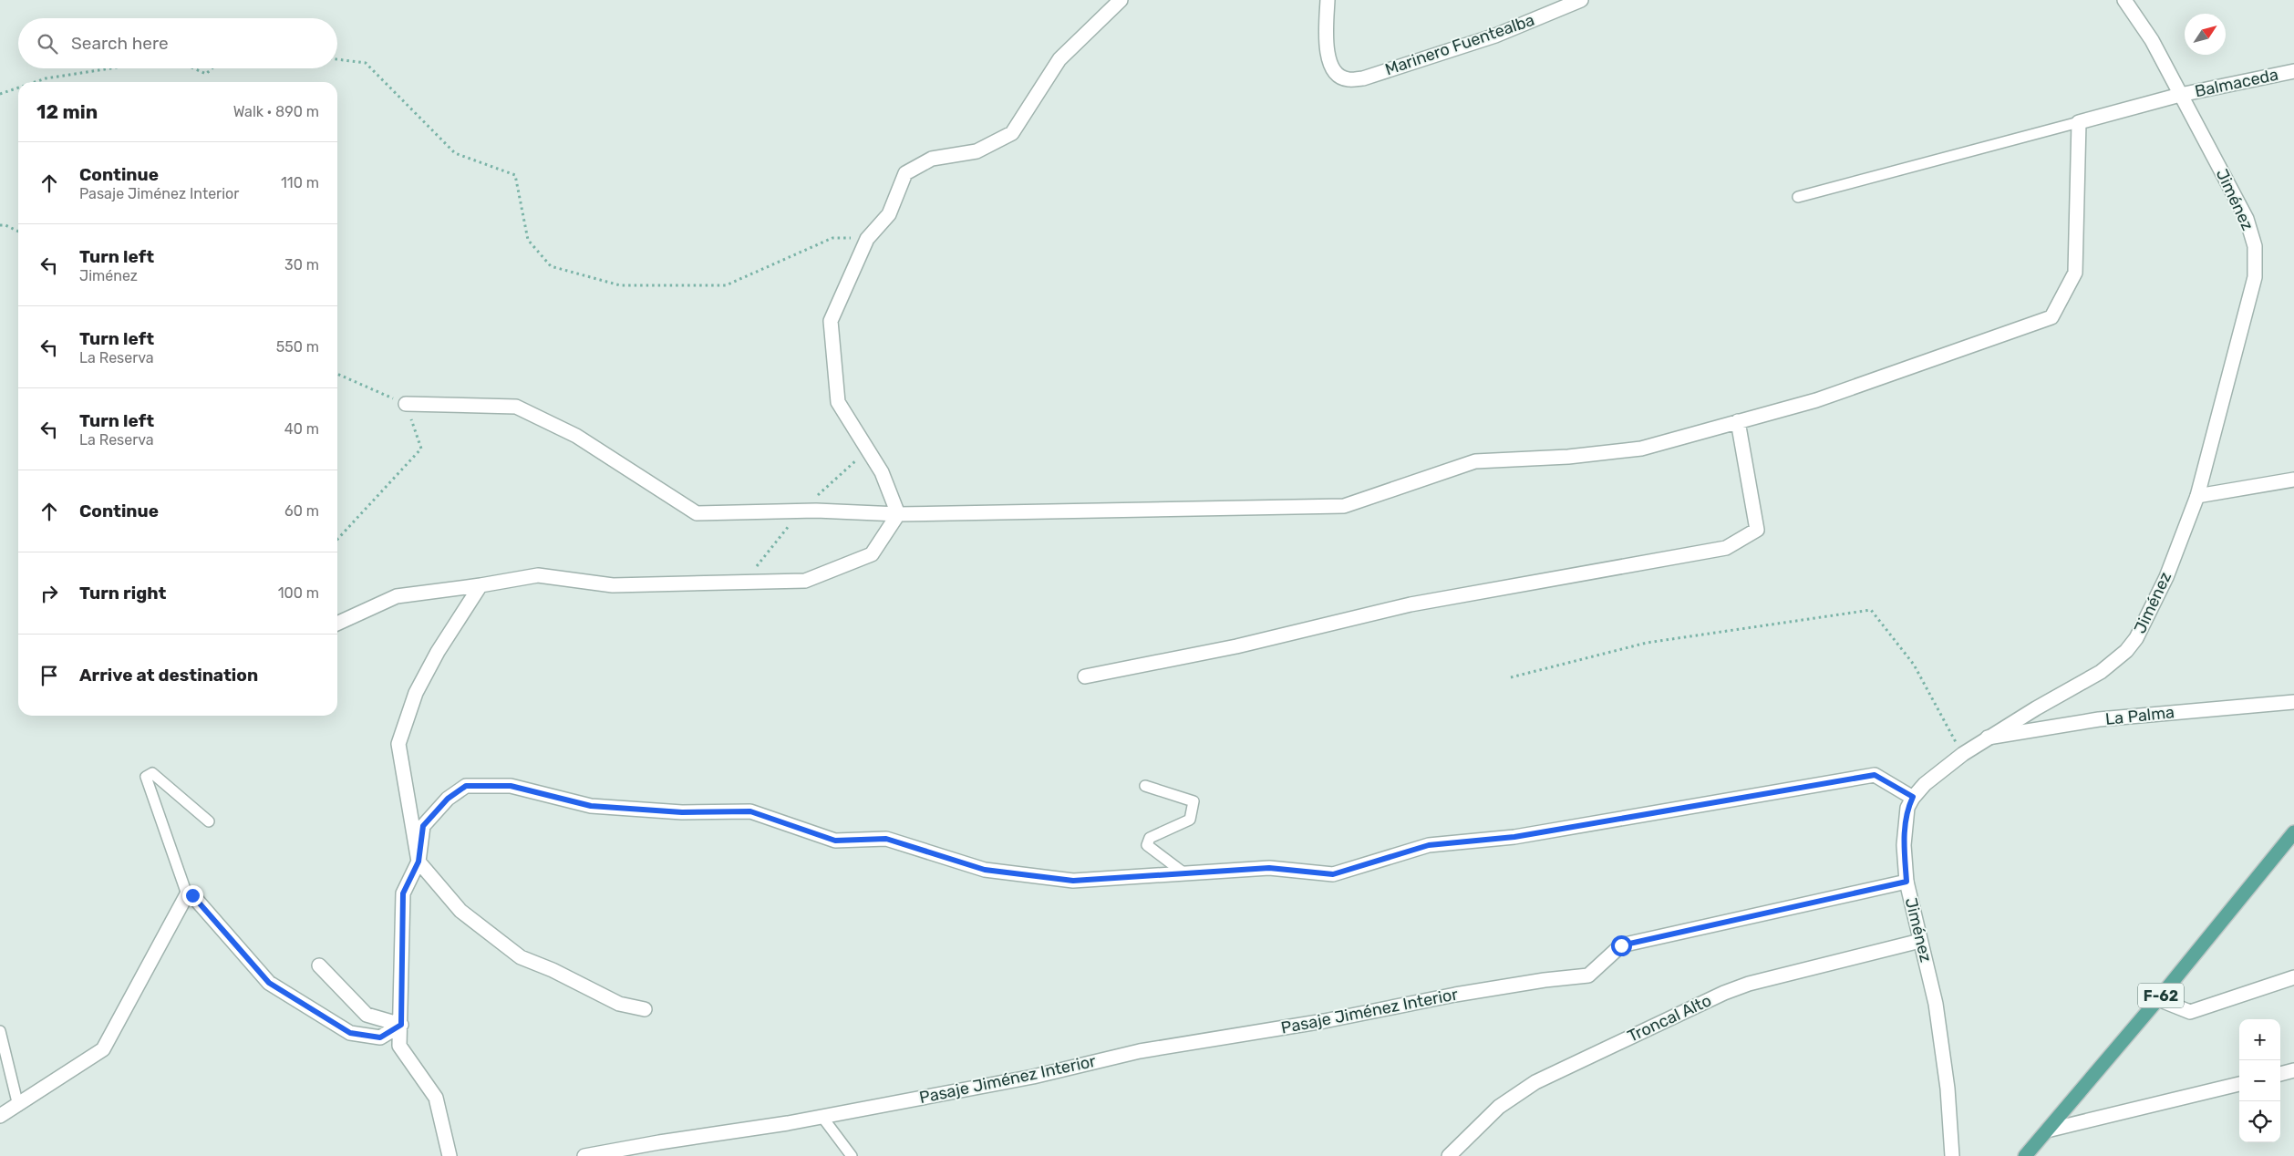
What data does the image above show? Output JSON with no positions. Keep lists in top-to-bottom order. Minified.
{"streets":{"main road":["F-62"],"street":["Marinero Fuentealba","Balmaceda","Jiménez","La Palma","Pasaje Jiménez Interior","Troncal Alto"]},"crossings":[["Balmaceda","Jiménez"],["Jiménez","La Palma"],["Jiménez","Pasaje Jiménez Interior"],["Jiménez","Troncal Alto"]],"north":"top right","page":{"search":"Search here","heading":["12 min","Walk · 890 m"],"list":[["Continue","Pasaje Jiménez Interior","110 m"],["Turn left","Jiménez","30 m"],["Turn left","La Reserva","550 m"],["Turn left","La Reserva","40 m"],["Continue","60 m"],["Turn right","100 m"],"Arrive at destination"],"map_buttons":["+","−"]}}
